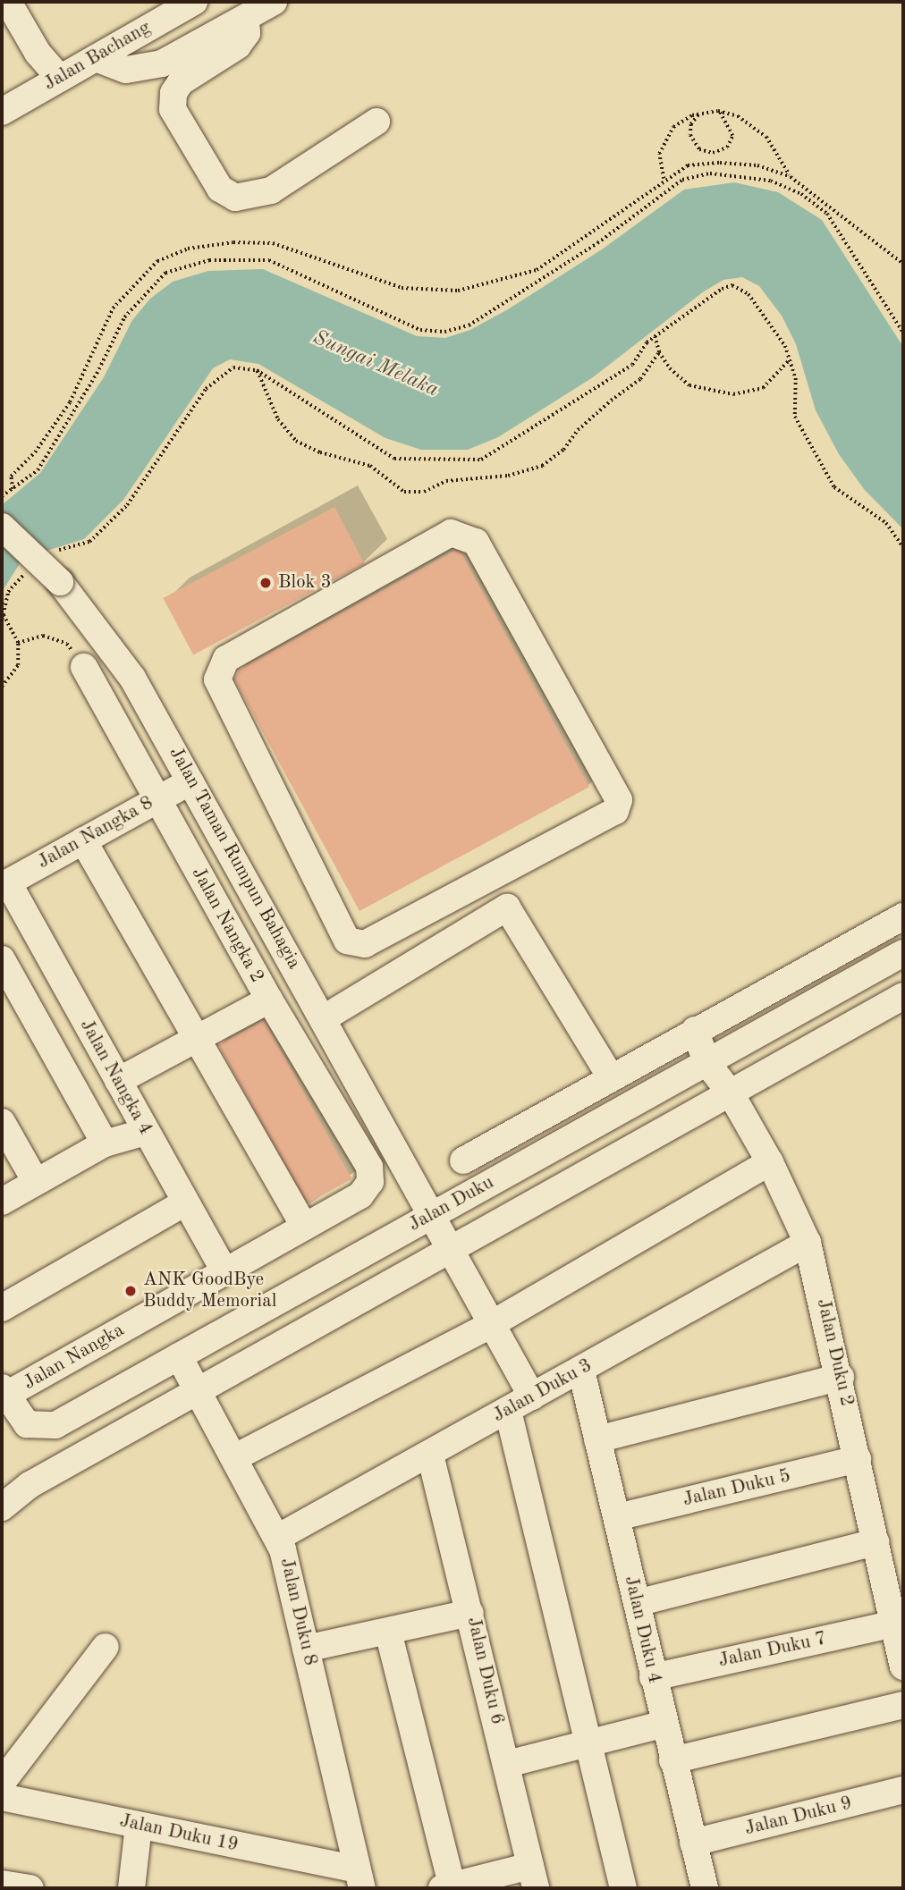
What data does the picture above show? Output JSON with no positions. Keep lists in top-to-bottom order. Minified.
{"streets":{"street":["Jalan Bachang","Jalan Nangka 8","Jalan Taman Rumpun Bahagia","Jalan Nangka 2","Jalan Nangka 4","Jalan Duku","Jalan Duku 2","Jalan Nangka","Jalan Duku 3","Jalan Duku 5","Jalan Duku 8","Jalan Duku 4","Jalan Duku 7","Jalan Duku 6","Jalan Duku 9","Jalan Duku 19"]},"crossings":[["Jalan Nangka 8","Jalan Taman Rumpun Bahagia"],["Jalan Nangka 8","Jalan Nangka 2"],["Jalan Nangka 8","Jalan Nangka 4"],["Jalan Taman Rumpun Bahagia","Jalan Duku"],["Jalan Taman Rumpun Bahagia","Jalan Duku 3"],["Jalan Nangka 2","Jalan Nangka"],["Jalan Nangka 4","Jalan Nangka"],["Jalan Duku","Jalan Duku 2"],["Jalan Duku","Jalan Nangka"],["Jalan Duku","Jalan Duku 8"],["Jalan Duku 2","Jalan Duku 3"],["Jalan Duku 2","Jalan Duku 5"],["Jalan Duku 2","Jalan Duku 7"],["Jalan Duku 3","Jalan Duku 8"],["Jalan Duku 3","Jalan Duku 4"],["Jalan Duku 3","Jalan Duku 6"],["Jalan Duku 5","Jalan Duku 4"],["Jalan Duku 8","Jalan Duku 19"],["Jalan Duku 4","Jalan Duku 7"],["Jalan Duku 4","Jalan Duku 9"]],"water":["Sungai Melaka"],"places":["Blok 3","ANK GoodBye Buddy Memorial"]}
